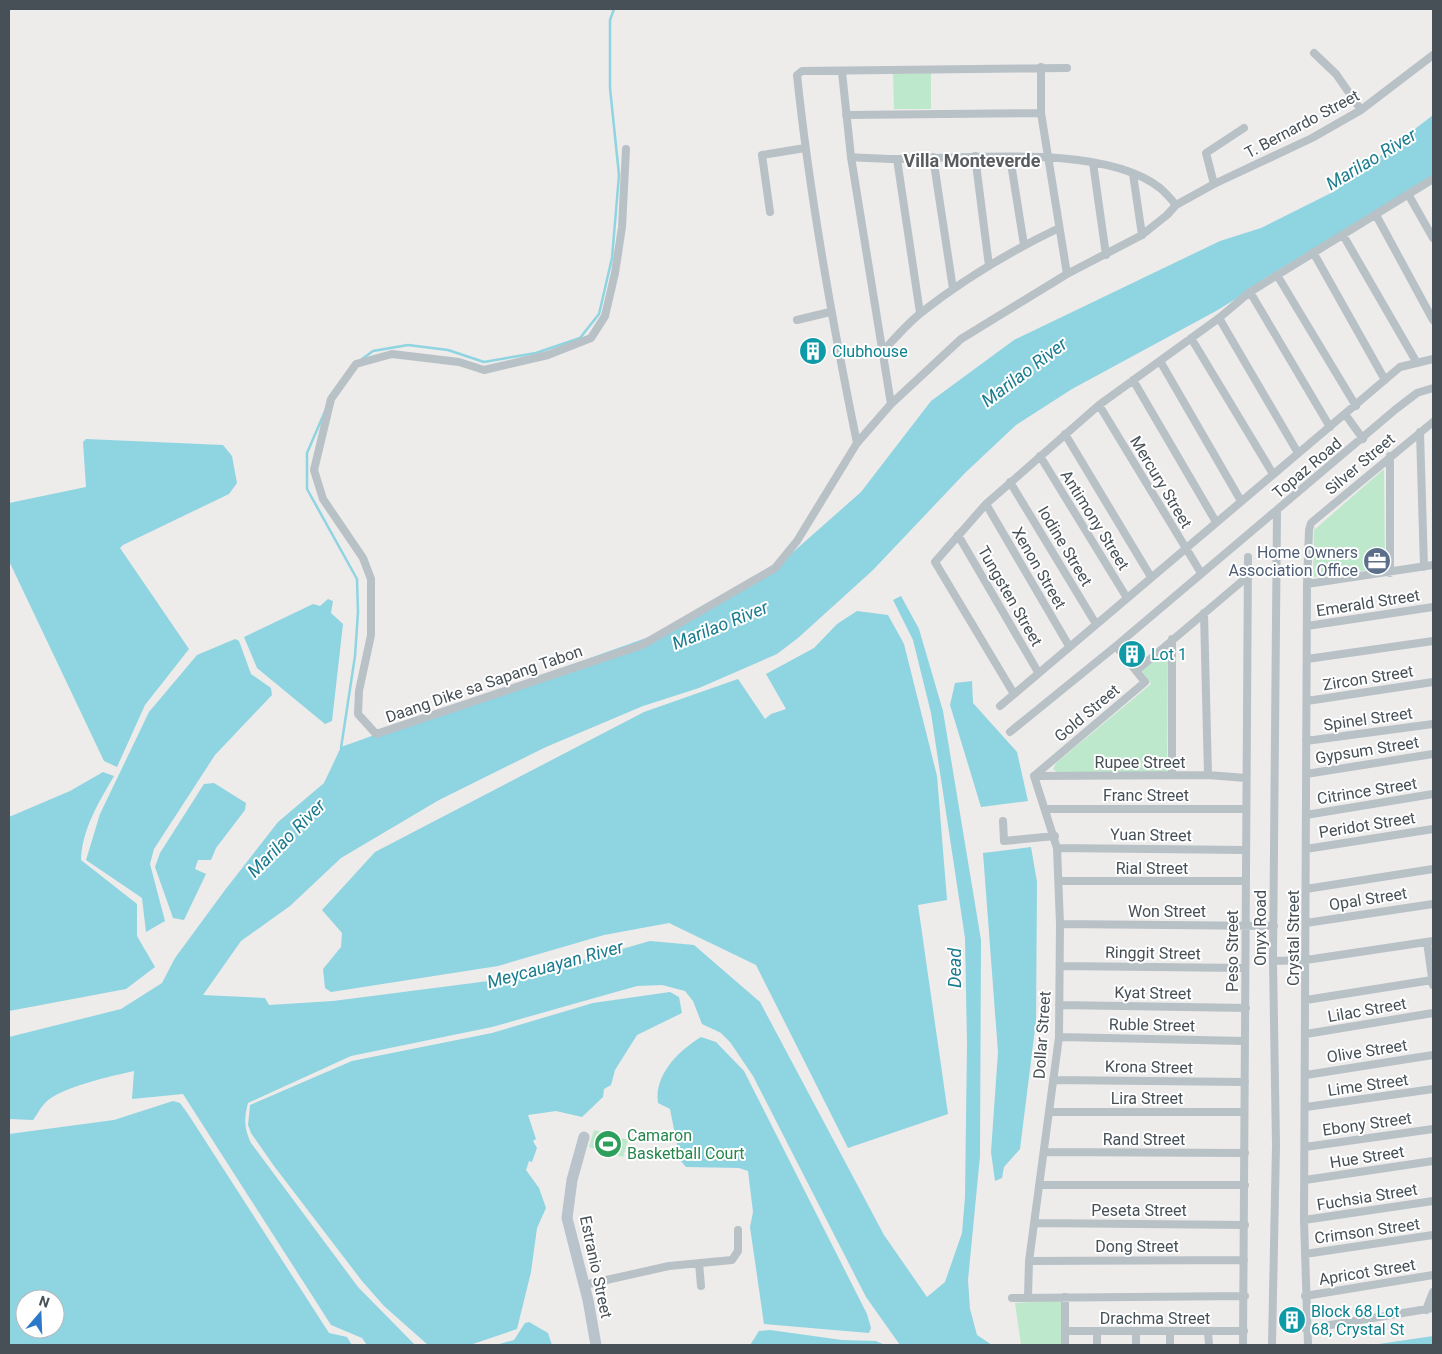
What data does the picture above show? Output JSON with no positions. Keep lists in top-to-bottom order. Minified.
{"streets":{"street":["T. Bernardo Street","Silver Street","Topaz Road","Mercury Street","Antimony Street","Iodine Street","Xenon Street","Tungsten Street","Emerald Street","Zircon Street","Daang Dike sa Sapang Tabon","Gold Street","Spinel Street","Gypsum Street","Rupee Street","Citrince Street","Franc Street","Peridot Street","Yuan Street","Rial Street","Opal Street","Won Street","Onyx Road","Crystal Street","Peso Street","Ringgit Street","Kyat Street","Lilac Street","Ruble Street","Dollar Street","Olive Street","Krona Street","Lime Street","Lira Street","Ebony Street","Rand Street","Hue Street","Fuchsia Street","Peseta Street","Crimson Street","Dong Street","Estranio Street","Apricot Street","Drachma Street"]},"crossings":[["T. Bernardo Street","Daang Dike sa Sapang Tabon"],["Silver Street","Crystal Street"],["Topaz Road","Mercury Street"],["Topaz Road","Gold Street"],["Topaz Road","Onyx Road"],["Mercury Street","Gold Street"],["Emerald Street","Crystal Street"],["Zircon Street","Crystal Street"],["Gold Street","Rupee Street"],["Gold Street","Dollar Street"],["Spinel Street","Crystal Street"],["Gypsum Street","Crystal Street"],["Rupee Street","Peso Street"],["Rupee Street","Dollar Street"],["Citrince Street","Crystal Street"],["Franc Street","Peso Street"],["Franc Street","Dollar Street"],["Peridot Street","Crystal Street"],["Yuan Street","Peso Street"],["Yuan Street","Dollar Street"],["Rial Street","Peso Street"],["Rial Street","Dollar Street"],["Opal Street","Crystal Street"],["Won Street","Onyx Road"],["Won Street","Peso Street"],["Won Street","Dollar Street"],["Crystal Street","Lilac Street"],["Crystal Street","Olive Street"],["Crystal Street","Lime Street"],["Crystal Street","Ebony Street"],["Crystal Street","Hue Street"],["Crystal Street","Fuchsia Street"],["Crystal Street","Crimson Street"],["Crystal Street","Apricot Street"],["Peso Street","Ringgit Street"],["Peso Street","Kyat Street"],["Peso Street","Ruble Street"],["Peso Street","Krona Street"],["Peso Street","Lira Street"],["Peso Street","Rand Street"],["Peso Street","Peseta Street"],["Peso Street","Dong Street"],["Peso Street","Drachma Street"],["Ringgit Street","Dollar Street"],["Kyat Street","Dollar Street"],["Ruble Street","Dollar Street"],["Dollar Street","Krona Street"],["Dollar Street","Lira Street"],["Dollar Street","Rand Street"],["Dollar Street","Peseta Street"],["Dollar Street","Dong Street"]],"districts":["Villa Monteverde"],"water":["Marilao River","Meycauayan River","Dead"],"places":{"building":["Clubhouse","Lot 1","Block 68 Lot 68, Crystal St"],"office":["Home Owners Association Office"],"sports":["Camaron Basketball Court"]},"north":"top"}
